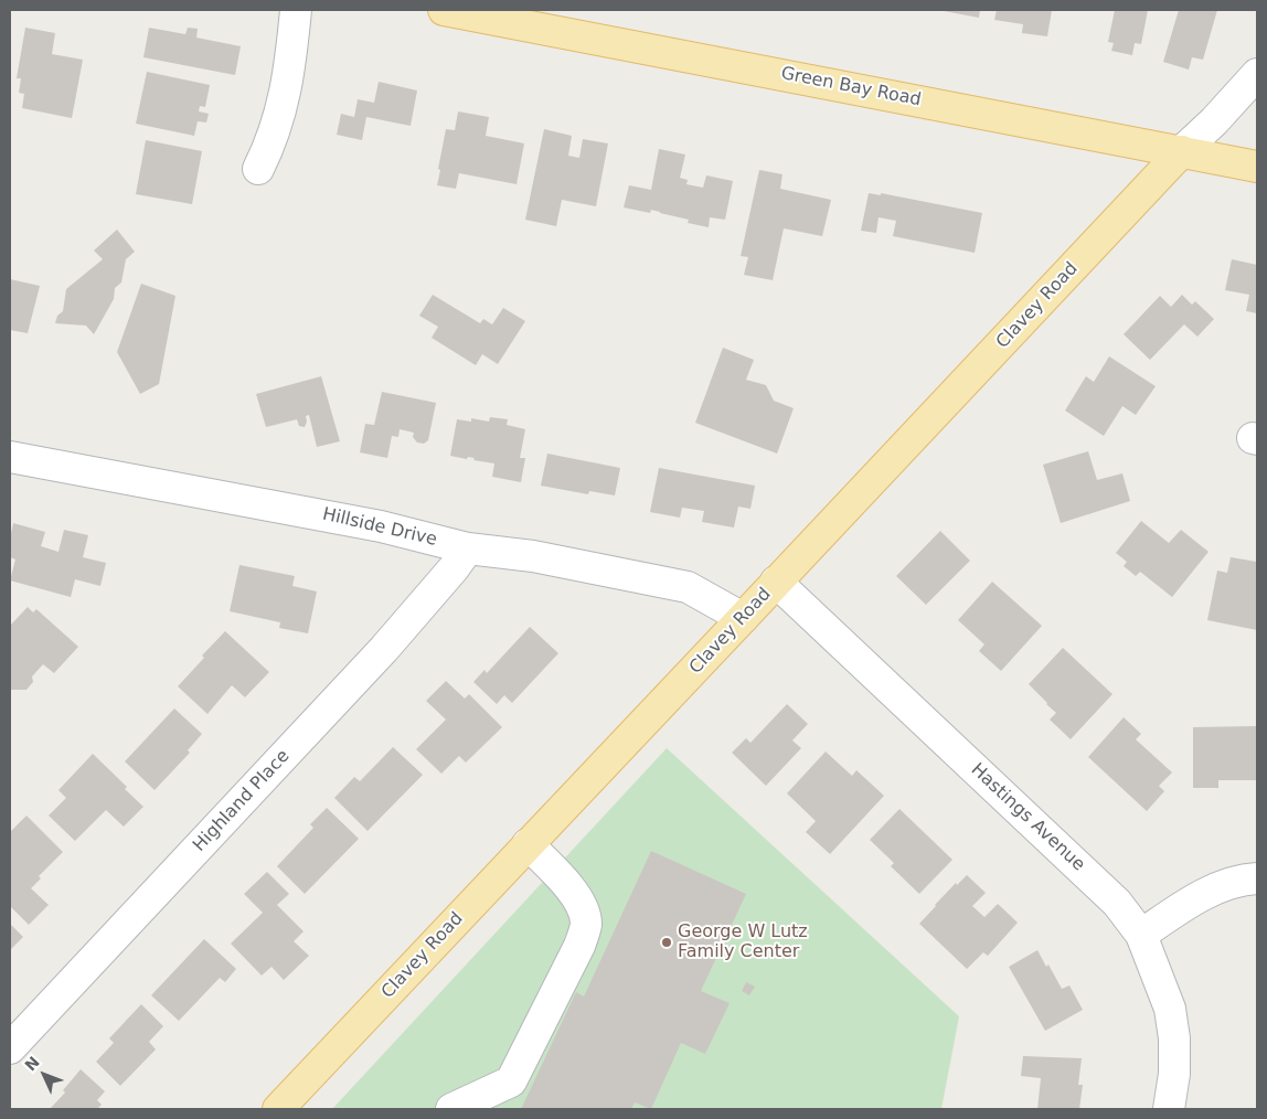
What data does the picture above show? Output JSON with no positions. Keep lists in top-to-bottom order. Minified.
{"streets":{"main road":["Green Bay Road","Clavey Road"],"street":["Hillside Drive","Highland Place","Hastings Avenue"]},"crossings":[["Green Bay Road","Clavey Road"],["Clavey Road","Hillside Drive"],["Clavey Road","Hastings Avenue"],["Hillside Drive","Highland Place"]],"places":["George W Lutz Family Center"],"north":"top left"}
